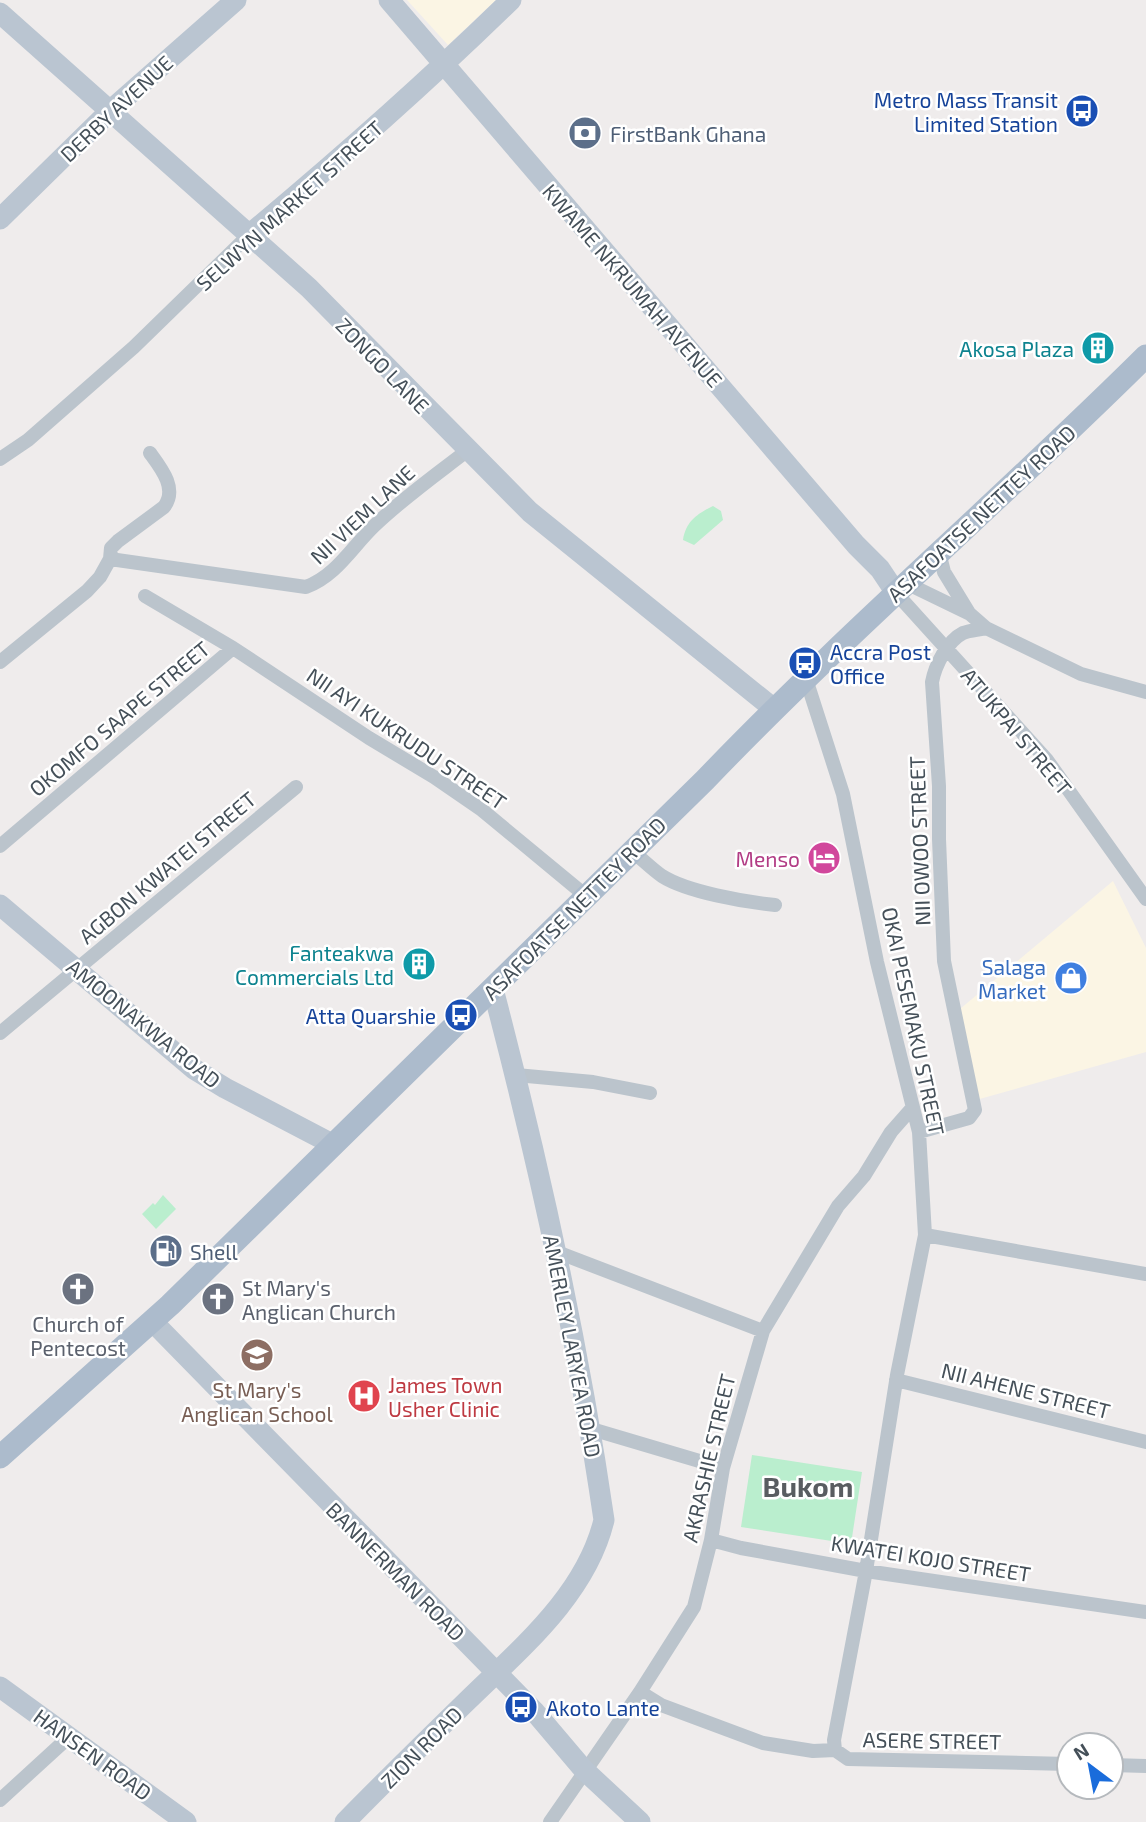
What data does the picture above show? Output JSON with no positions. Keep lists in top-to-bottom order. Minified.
{"streets":{"main road":["ASAFOATSE NETTEY ROAD"],"street":["DERBY AVENUE","SELWYN MARKET STREET","KWAME NKRUMAH AVENUE","ZONGO LANE","NII VIEM LANE","OKOMFO SAAPE STREET","ATUKPAI STREET","NII AYI KUKRUDU STREET","NII OWOO STREET","AGBON KWATEI STREET","OKAI PESEMAKU STREET","AMOONAKWA ROAD","AMERLEY LARYEA ROAD","NII AHENE STREET","AKRASHIE STREET","KWATEI KOJO STREET","BANNERMAN ROAD","ASERE STREET","ZION ROAD","HANSEN ROAD"]},"crossings":[["DERBY AVENUE","ZONGO LANE"],["SELWYN MARKET STREET","KWAME NKRUMAH AVENUE"],["SELWYN MARKET STREET","ZONGO LANE"],["KWAME NKRUMAH AVENUE","ASAFOATSE NETTEY ROAD"],["KWAME NKRUMAH AVENUE","ATUKPAI STREET"],["ZONGO LANE","ASAFOATSE NETTEY ROAD"],["ZONGO LANE","NII VIEM LANE"],["ASAFOATSE NETTEY ROAD","ATUKPAI STREET"],["ASAFOATSE NETTEY ROAD","NII AYI KUKRUDU STREET"],["ASAFOATSE NETTEY ROAD","OKAI PESEMAKU STREET"],["ASAFOATSE NETTEY ROAD","AMOONAKWA ROAD"],["ASAFOATSE NETTEY ROAD","AMERLEY LARYEA ROAD"],["ASAFOATSE NETTEY ROAD","BANNERMAN ROAD"],["OKOMFO SAAPE STREET","NII AYI KUKRUDU STREET"],["ATUKPAI STREET","NII OWOO STREET"],["NII OWOO STREET","OKAI PESEMAKU STREET"],["AGBON KWATEI STREET","AMOONAKWA ROAD"],["OKAI PESEMAKU STREET","NII AHENE STREET"],["OKAI PESEMAKU STREET","AKRASHIE STREET"],["OKAI PESEMAKU STREET","KWATEI KOJO STREET"],["OKAI PESEMAKU STREET","ASERE STREET"],["AMERLEY LARYEA ROAD","BANNERMAN ROAD"],["AMERLEY LARYEA ROAD","ZION ROAD"],["AKRASHIE STREET","KWATEI KOJO STREET"],["AKRASHIE STREET","BANNERMAN ROAD"],["AKRASHIE STREET","ASERE STREET"],["BANNERMAN ROAD","ZION ROAD"]],"districts":["Bukom"],"places":{"bus stop":["Metro Mass Transit Limited Station","Accra Post Office","Atta Quarshie","Akoto Lante"],"bank":["FirstBank Ghana"],"building":["Akosa Plaza","Fanteakwa Commercials Ltd"],"hotel":["Menso"],"shop":["Salaga Market"],"fuel station":["Shell"],"church":["Church of Pentecost","St Mary's Anglican Church"],"school or university":["St Mary's Anglican School"],"hospital":["James Town Usher Clinic"]},"north":"top left"}
